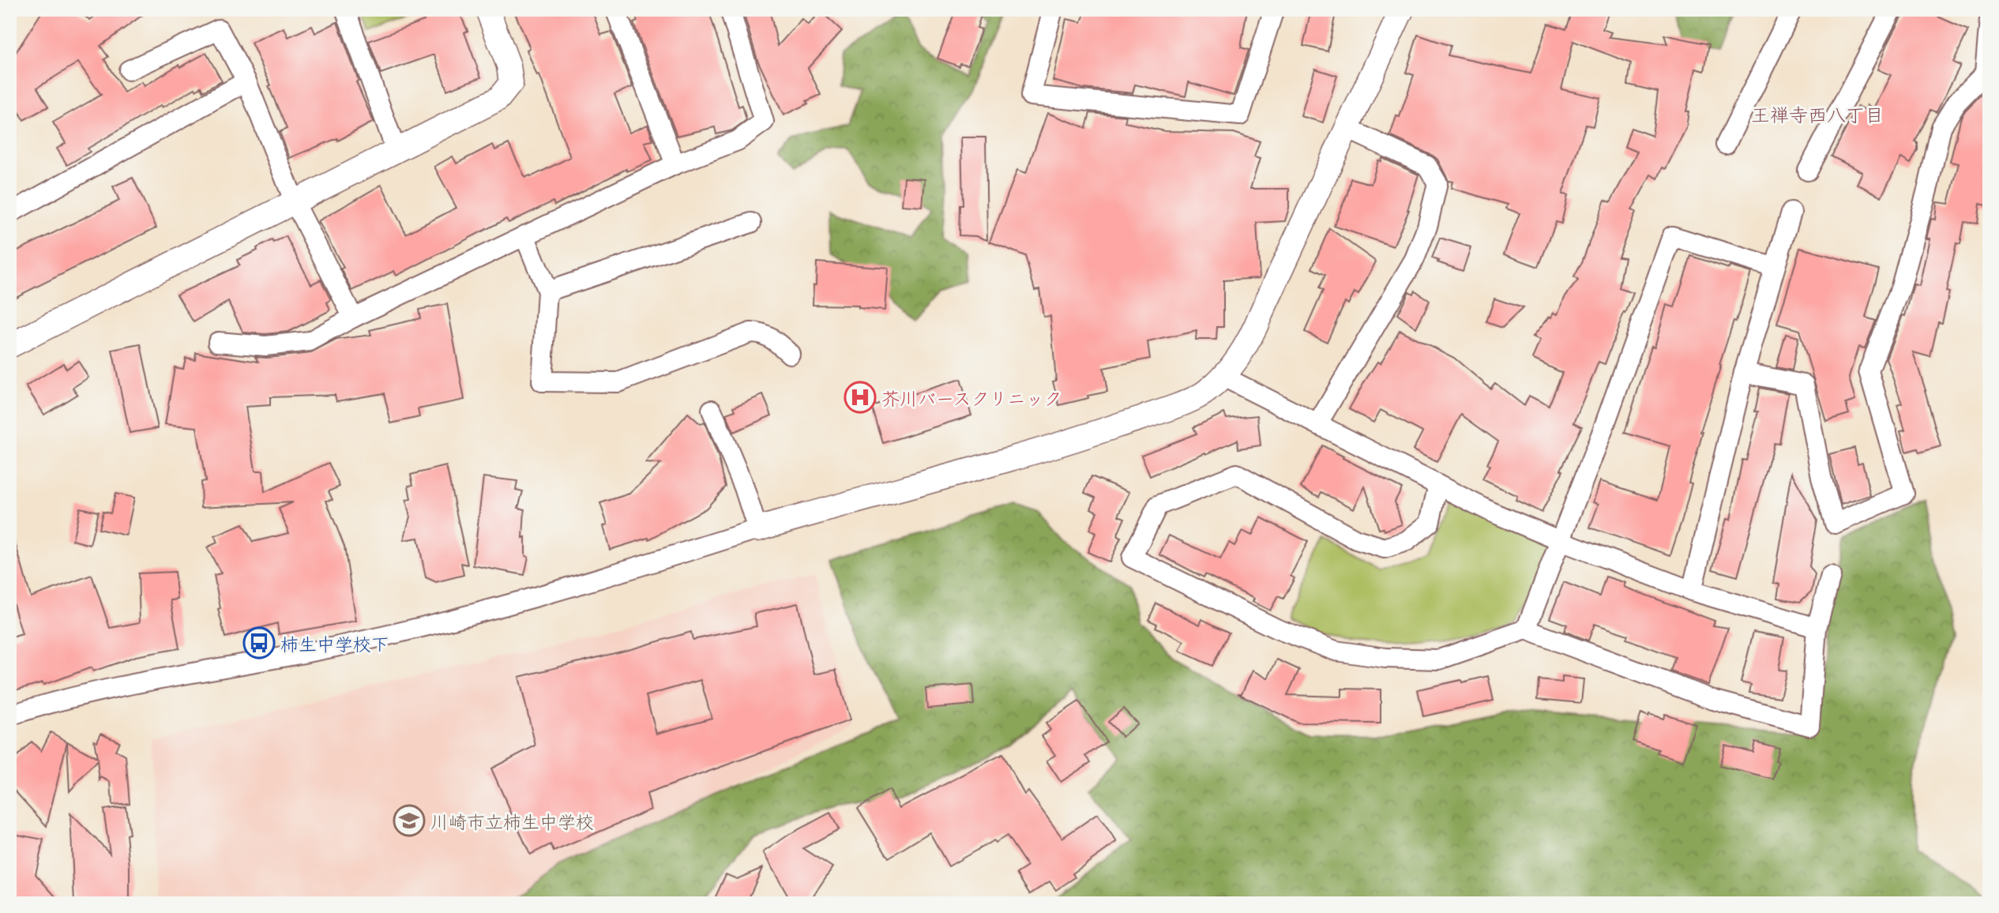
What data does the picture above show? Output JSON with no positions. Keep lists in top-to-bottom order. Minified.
{"districts":["王禅寺西八丁目"],"places":{"hospital":["芥川バースクリニック"],"bus stop":["柿生中学校下"],"school or university":["川崎市立柿生中学校"]}}
